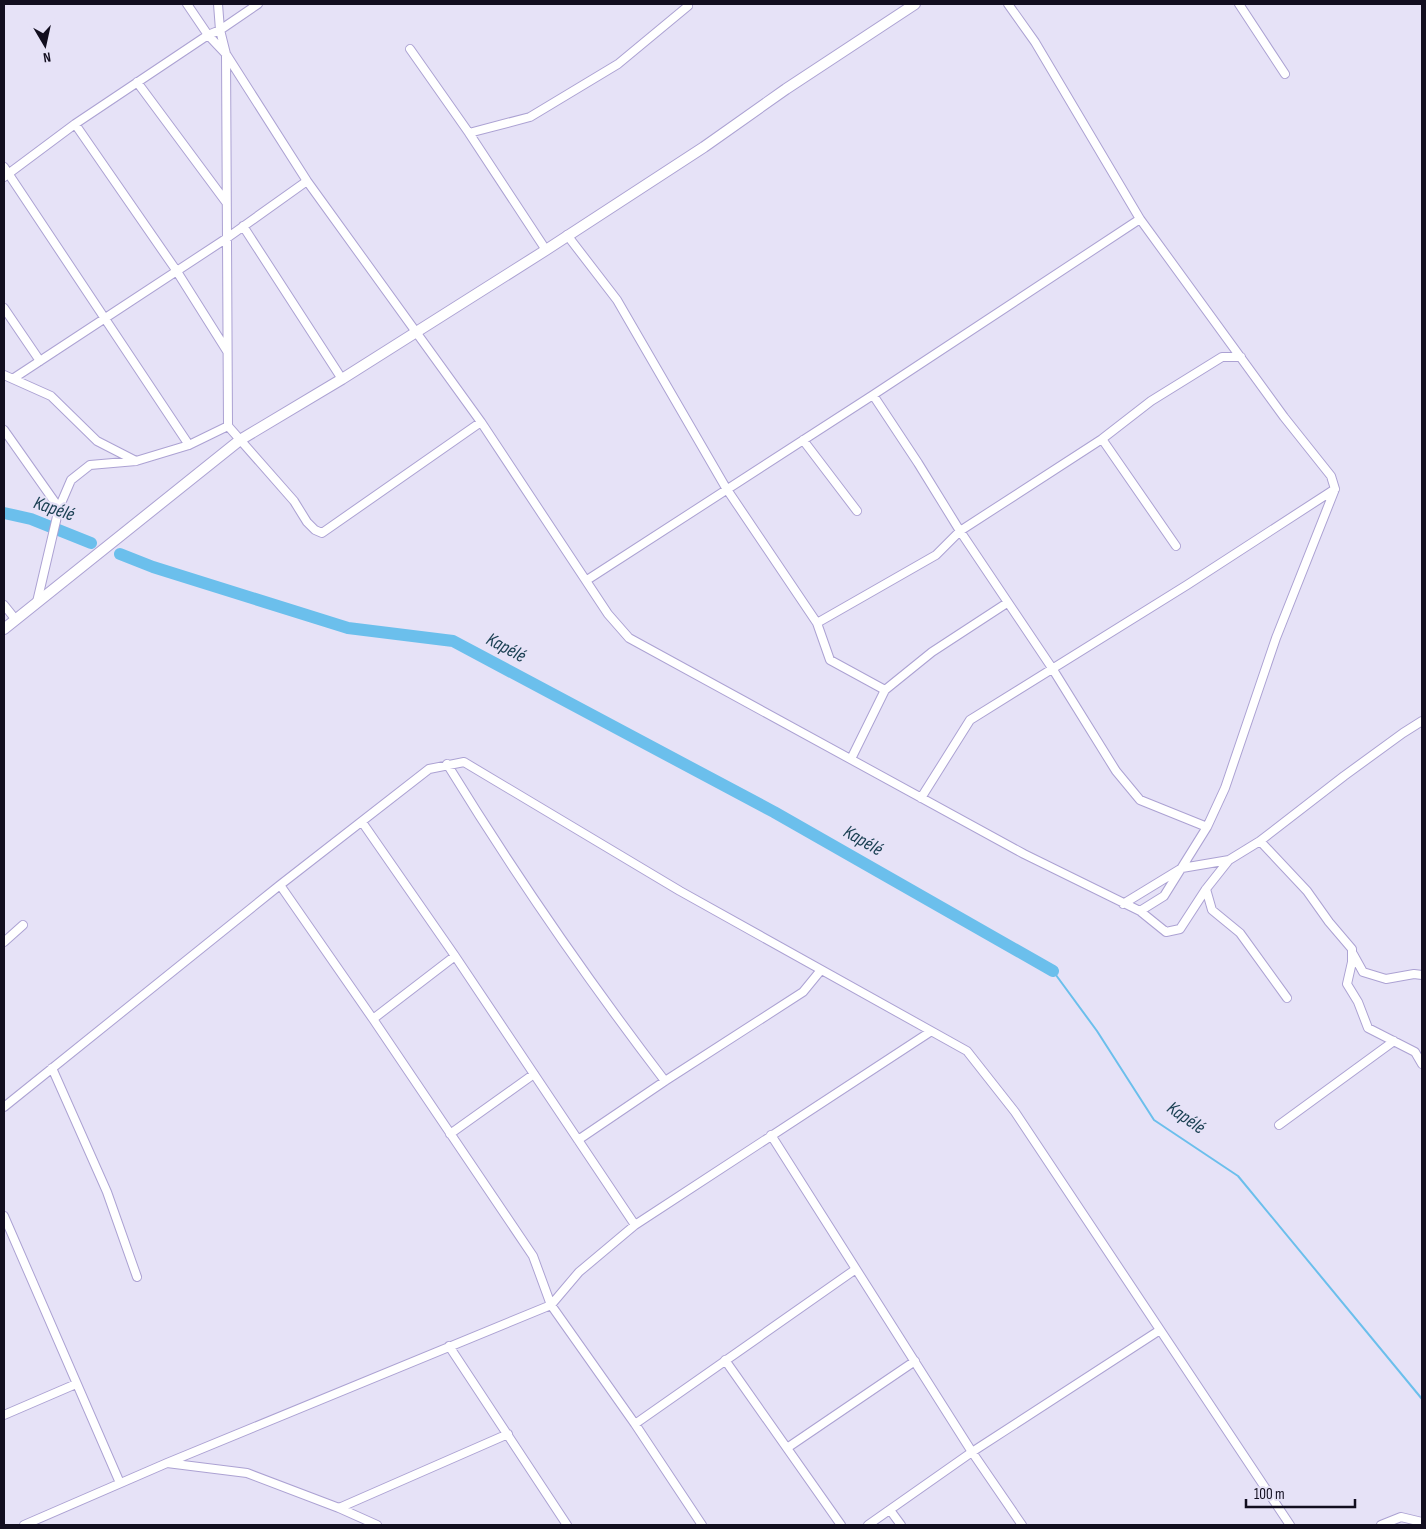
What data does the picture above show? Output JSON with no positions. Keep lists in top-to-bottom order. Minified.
{"water":["Kapélé"],"scale_bar":"100 m","north":"bottom"}
